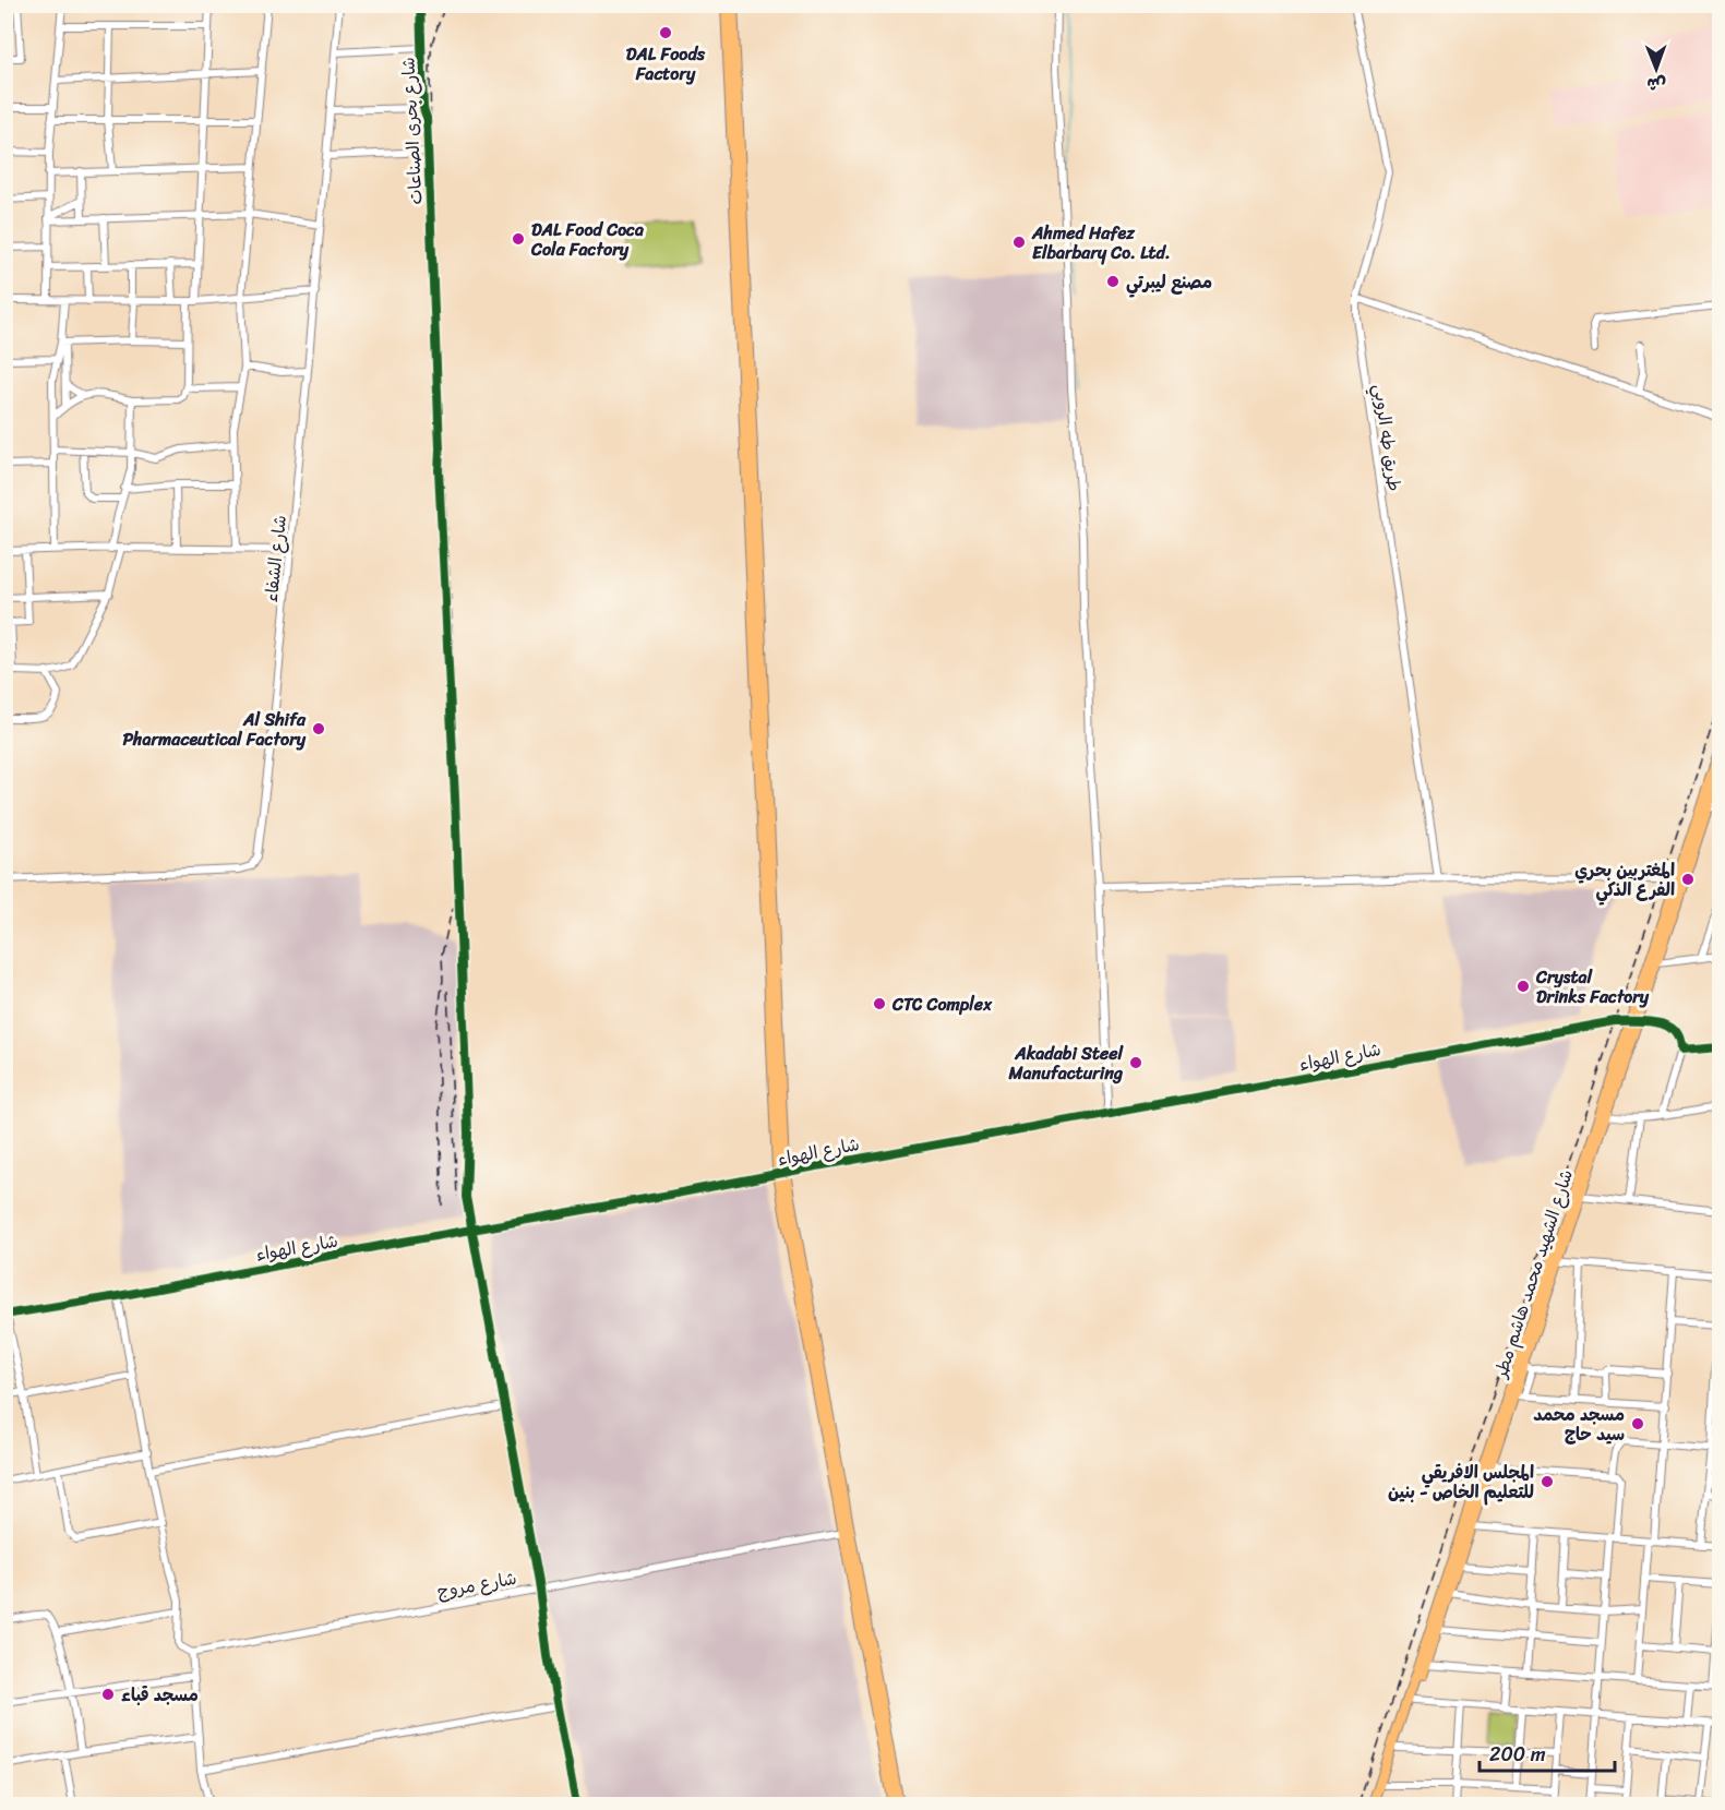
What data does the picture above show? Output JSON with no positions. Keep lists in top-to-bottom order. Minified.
{"streets":{"main road":["شارع الشهيد محمد هاشم مطر"],"street":["شارع بحرى الصناعات","طريق طه الروبي","شارع الشفاء","شارع الهواء","شارع مروج"]},"crossings":[["شارع بحرى الصناعات","شارع الهواء"],["شارع بحرى الصناعات","شارع مروج"],["شارع الهواء","شارع الشهيد محمد هاشم مطر"]],"places":["DAL Foods Factory","DAL Food Coca Cola Factory","Ahmed Hafez Elbarbary Co. Ltd.","مصنع ليبرتي","Al Shifa Pharmaceutical Factory","المغتربين بحري الفرع الذكي","Crystal Drinks Factory","CTC Complex","Akadabi Steel Manufacturing","مسجد محمد سيد حاج","المجلس الافريقي للتعليم الخاص - بنين","مسجد قباء"],"scale_bar":"200 m","north":"bottom"}
